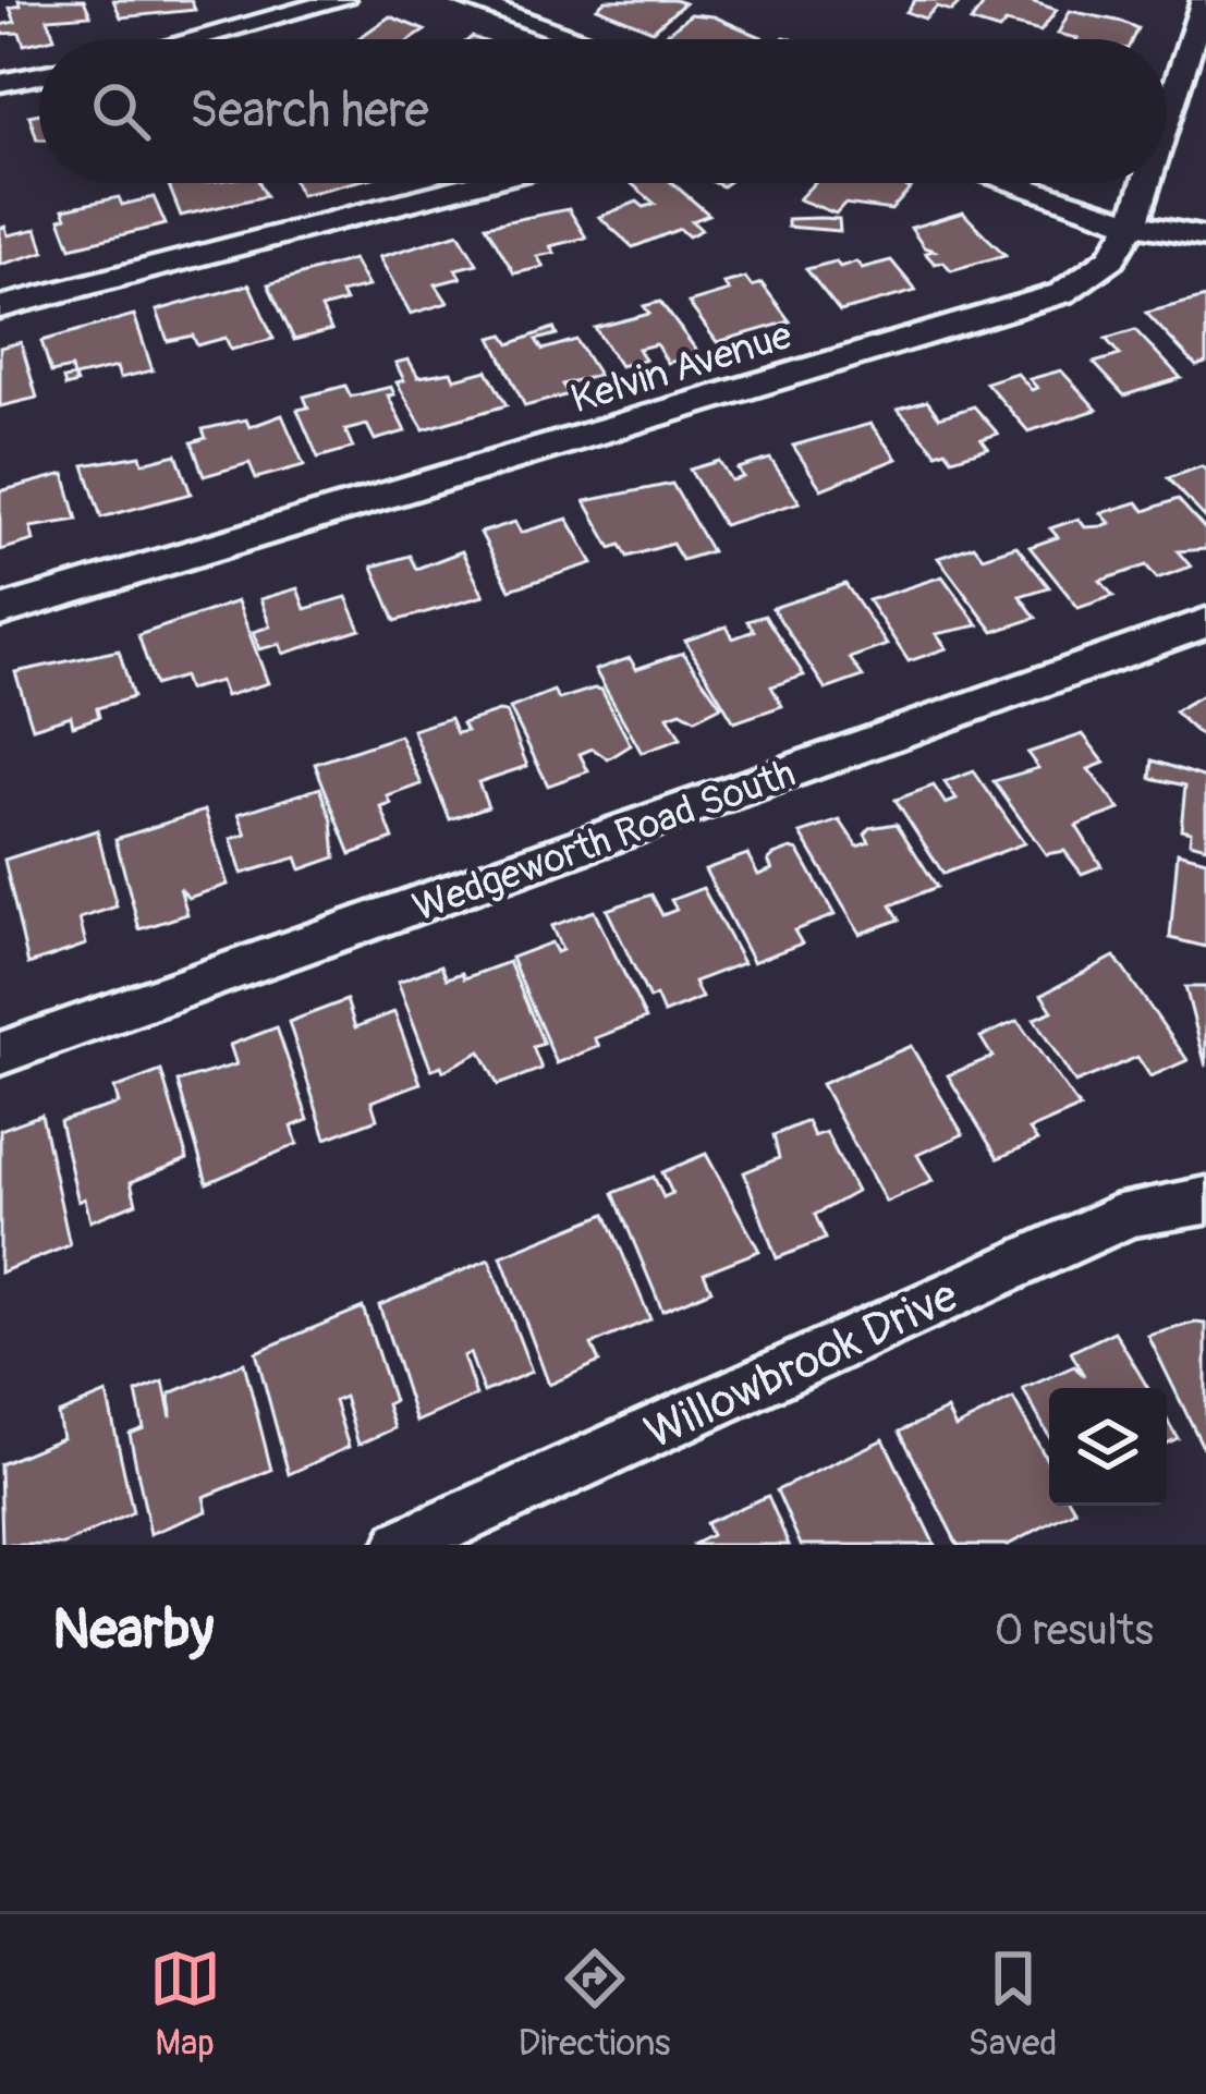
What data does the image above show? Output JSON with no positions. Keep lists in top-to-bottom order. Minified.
{"streets":{"street":["Kelvin Avenue","Wedgeworth Road South","Willowbrook Drive"]},"page":{"search":"Search here","heading":["Nearby","0 results"],"nav":["Map","Directions","Saved"]}}
